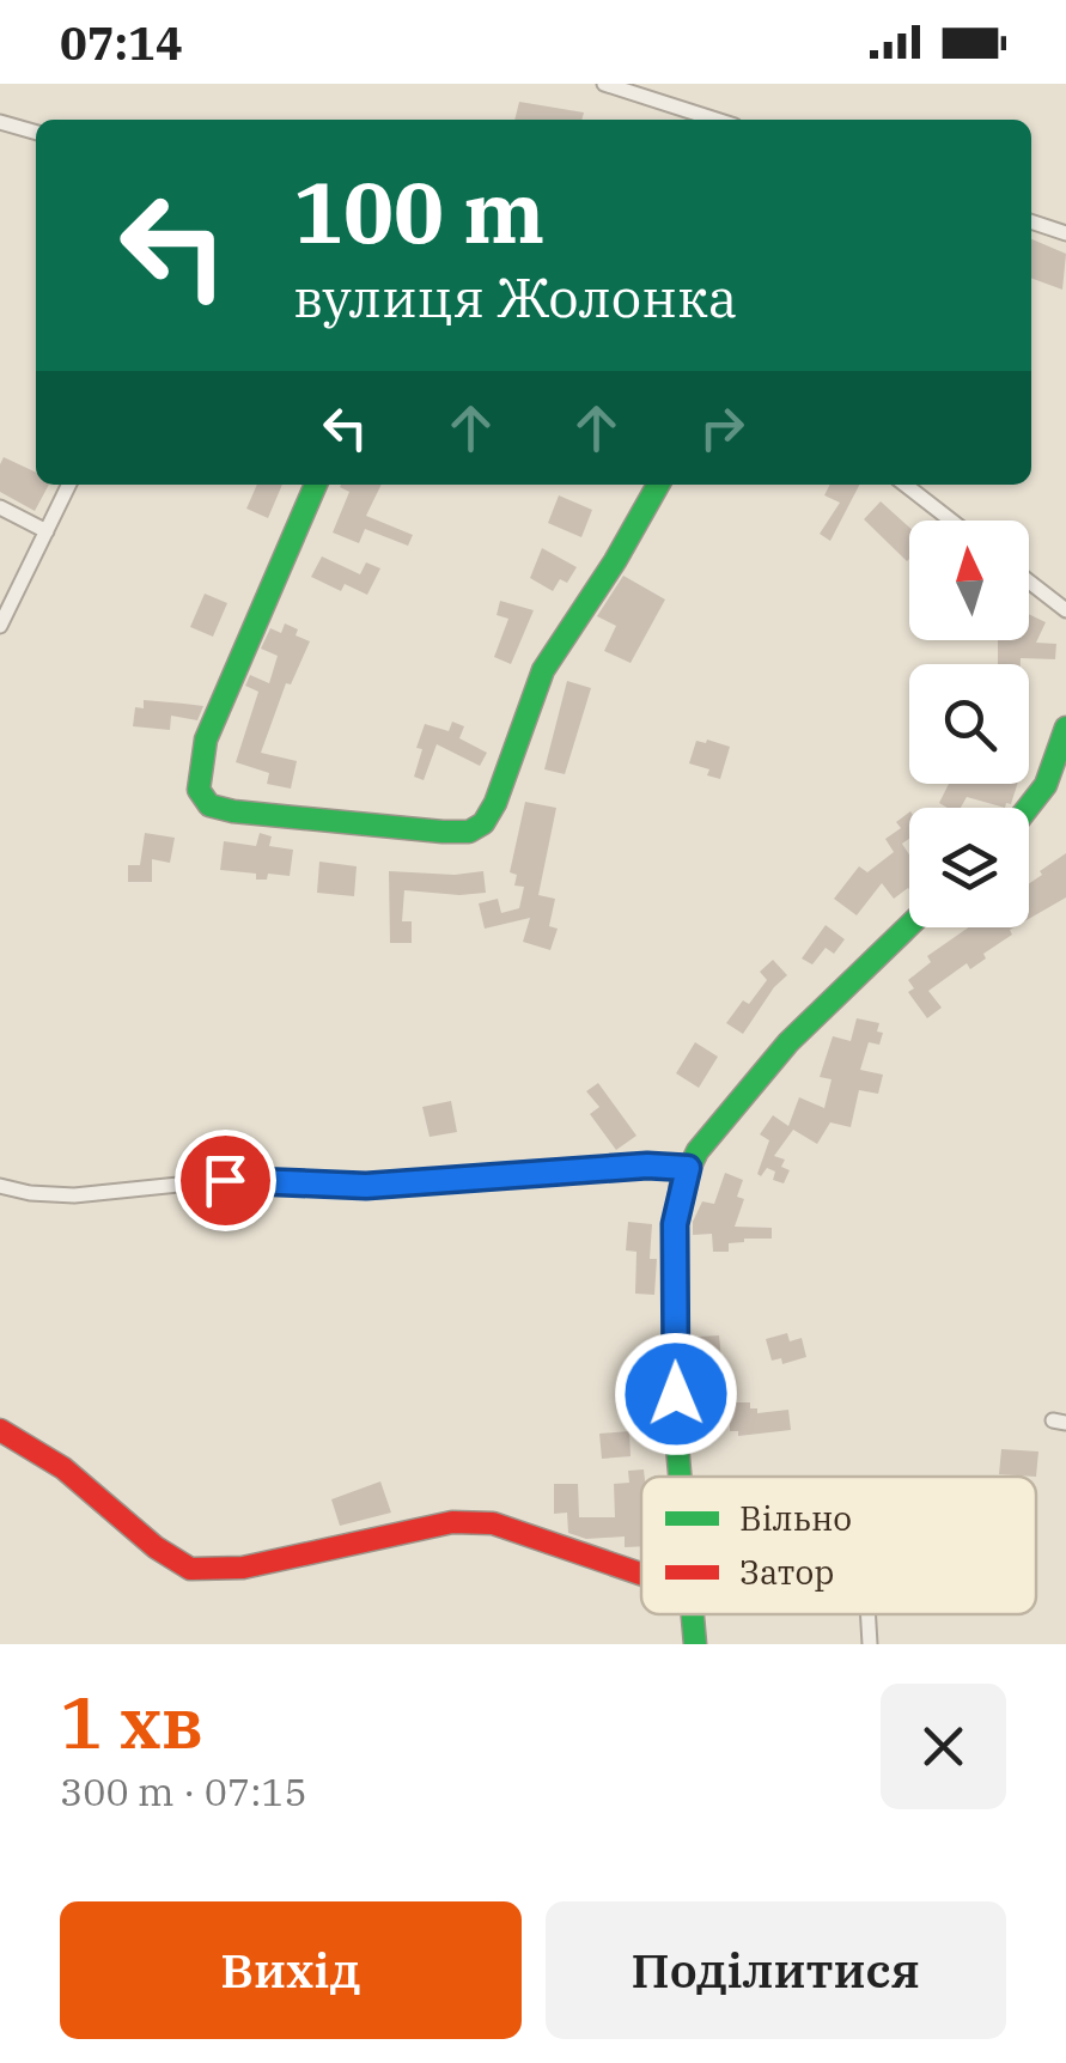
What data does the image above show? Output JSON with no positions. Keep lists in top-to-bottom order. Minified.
{"legend":["Вільно","Затор"],"north":"top","page":{"status":"07:14","turn":["100 m","вулиця Жолонка"],"heading":["1 хв","300 m · 07:15"],"buttons":["Вихід","Поділитися"]}}
